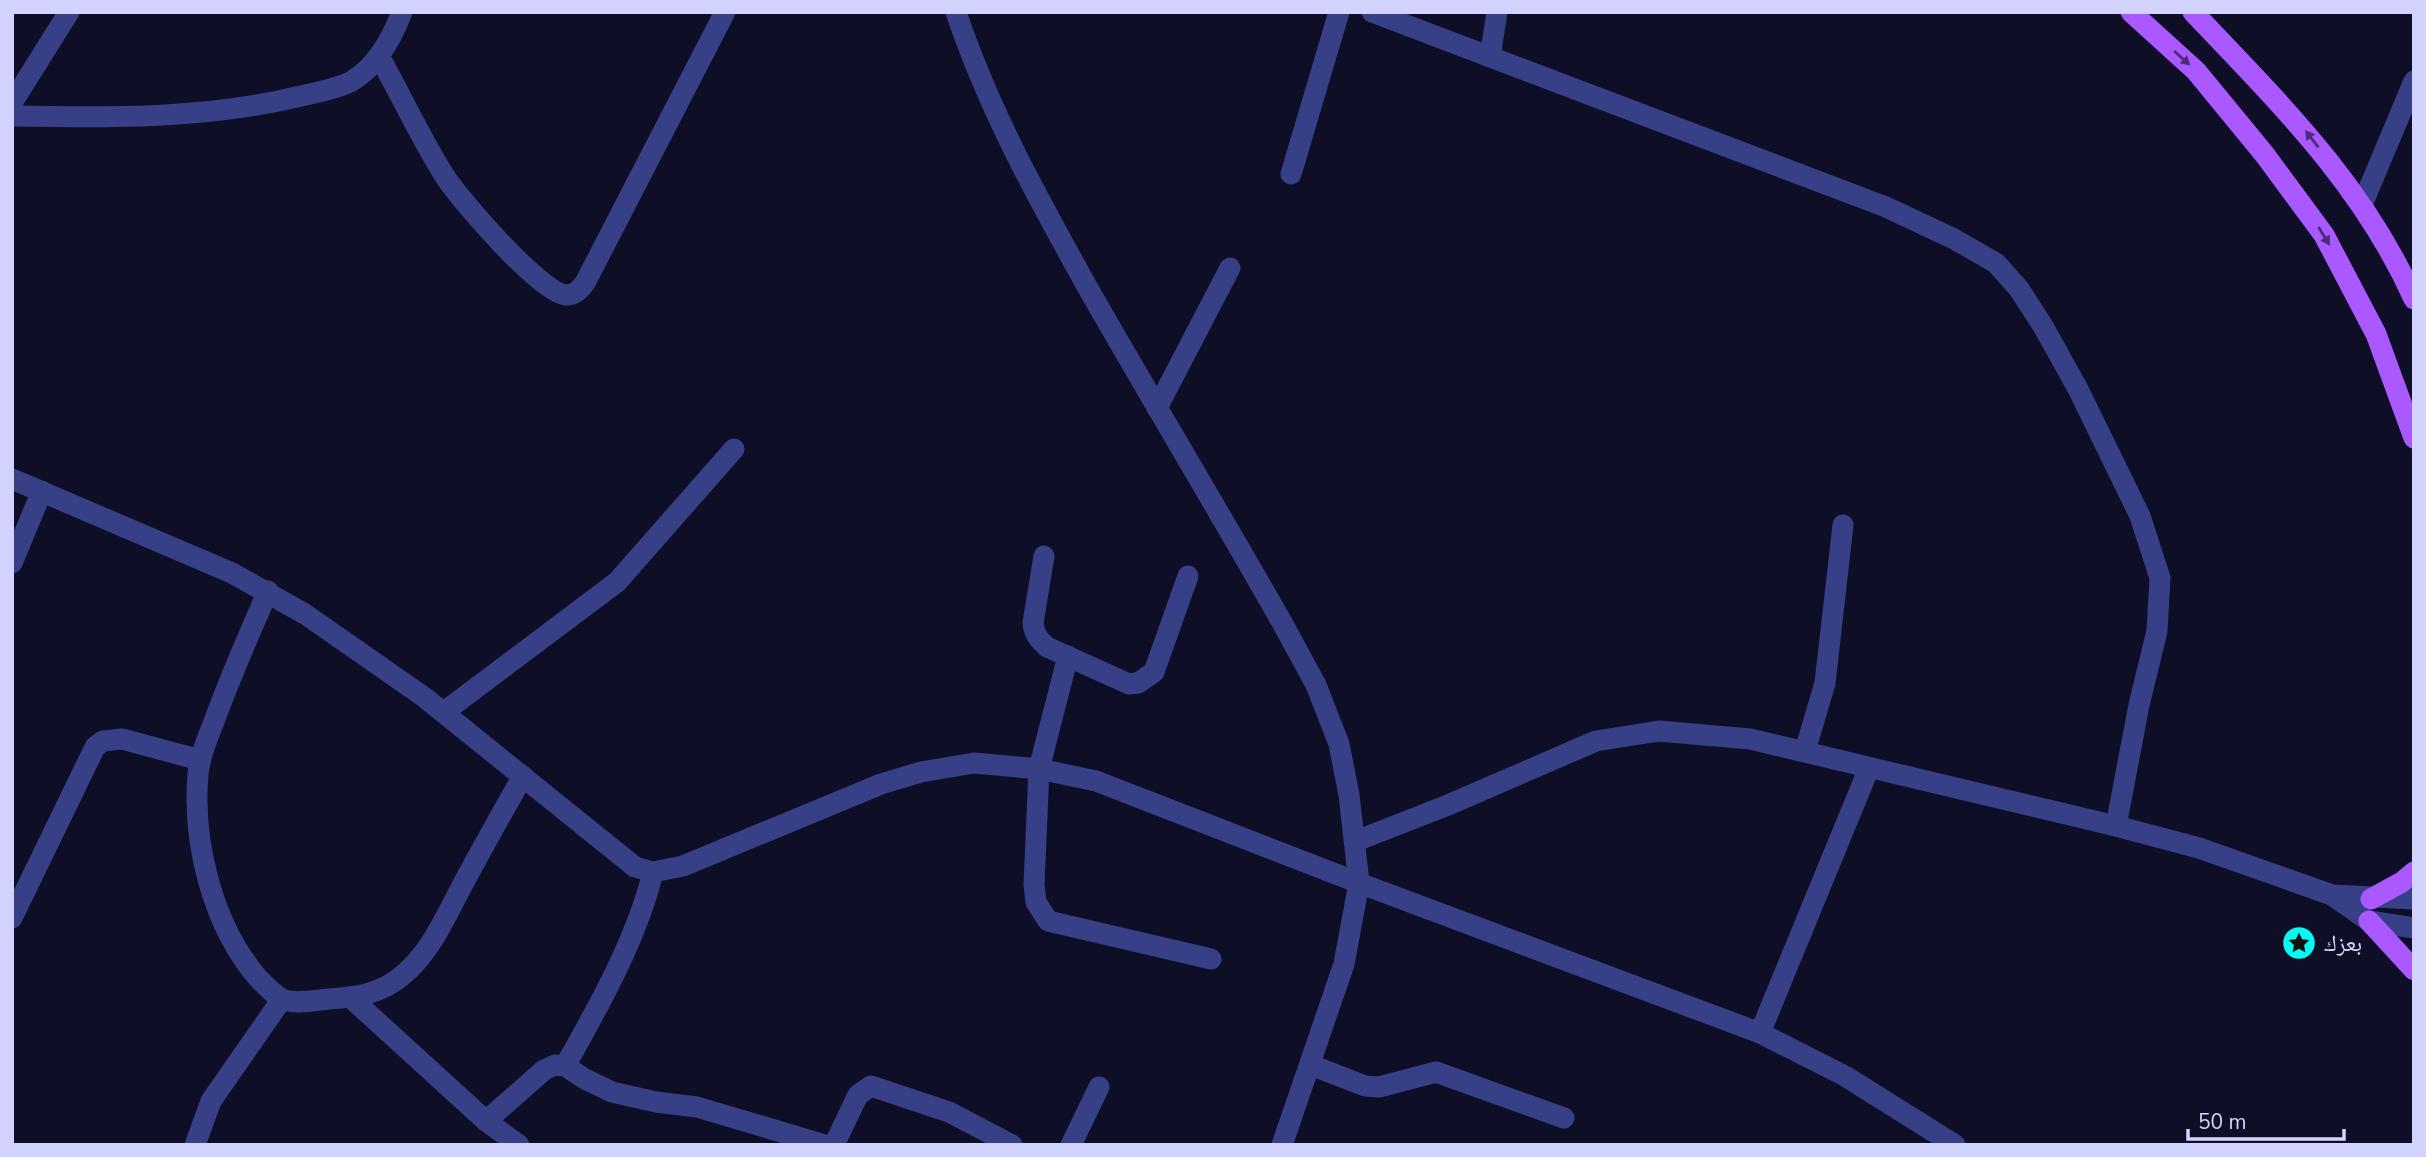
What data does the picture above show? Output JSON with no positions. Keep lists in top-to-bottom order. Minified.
{"places":{"place":["بعزك"]},"scale_bar":"50 m"}
